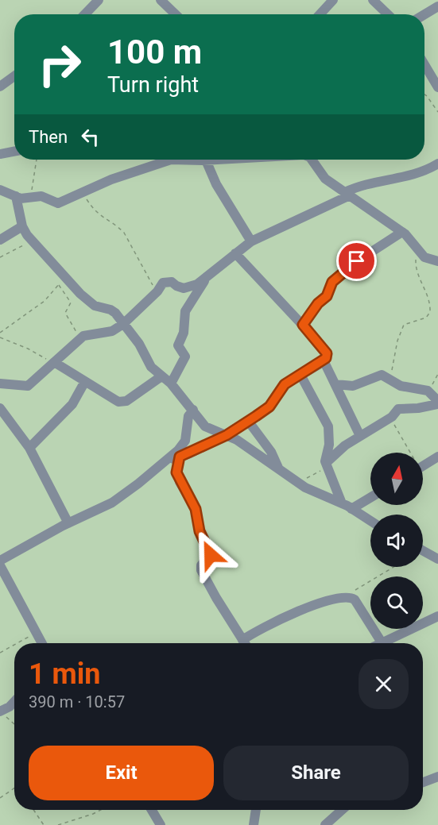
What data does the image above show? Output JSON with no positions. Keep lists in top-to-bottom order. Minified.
{"north":"top","page":{"turn":["100 m","Turn right"],"then":"Then","heading":["1 min","390 m · 10:57"],"buttons":["Exit","Share"]}}
